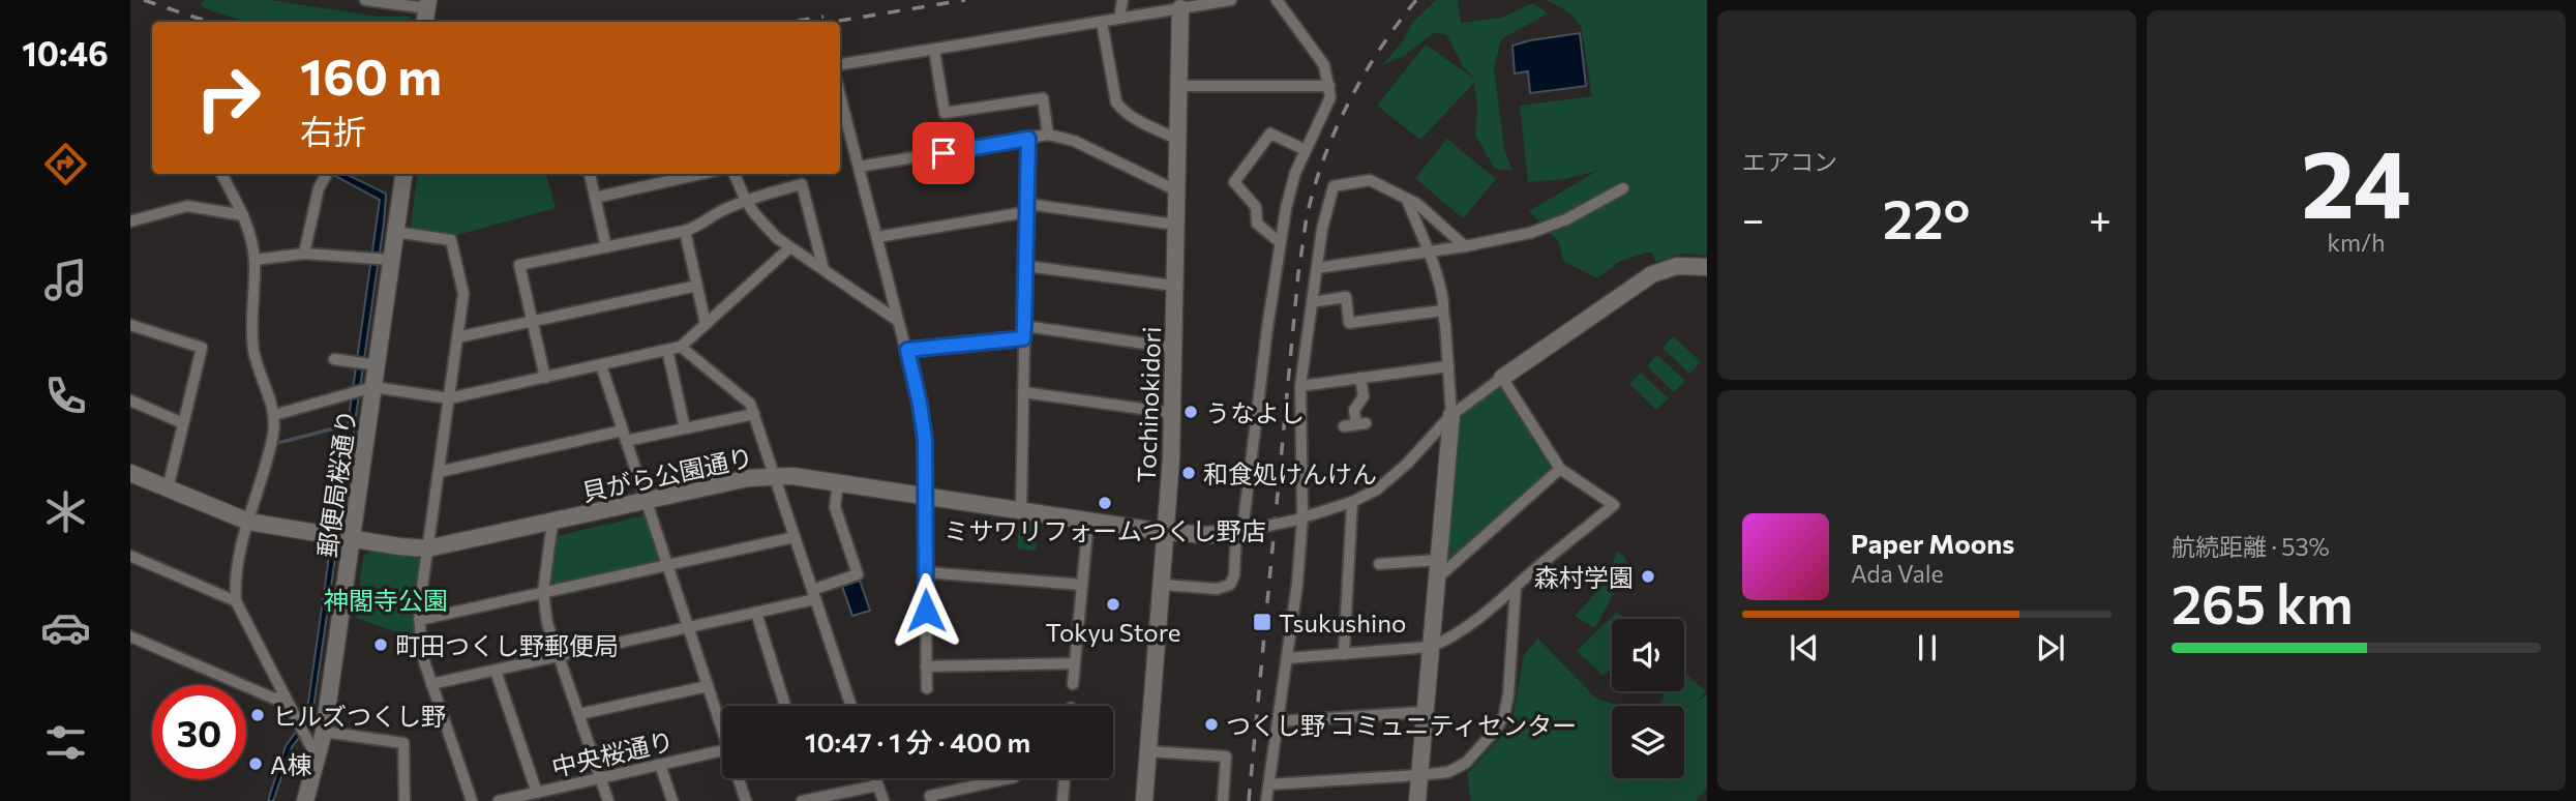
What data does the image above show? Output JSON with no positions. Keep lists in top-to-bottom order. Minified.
{"streets":{"street":["Tochinokidori","貝がら公園通り","郵便局桜通り","中央桜通り"]},"crossings":[["Tochinokidori","貝がら公園通り"],["貝がら公園通り","郵便局桜通り"]],"parks":["神閣寺公園"],"places":{"other":["うなよし","和食処けんけん","ミサワリフォームつくし野店","森村学園","Tokyu Store","町田つくし野郵便局","ヒルズつくし野","つくし野 コミュニティセンター","A棟"],"transit":["Tsukushino"]},"page":{"tabs":"10:46","tile":["エアコン",["24","km/h"],["航続距離 · 53%","265 km"]],"turn":["160 m","右折"],"heat":["−","22°","+"],"song":["Paper Moons","Ada Vale"],"limit":"30","trip":"10:47 · 1 分 · 400 m"}}
